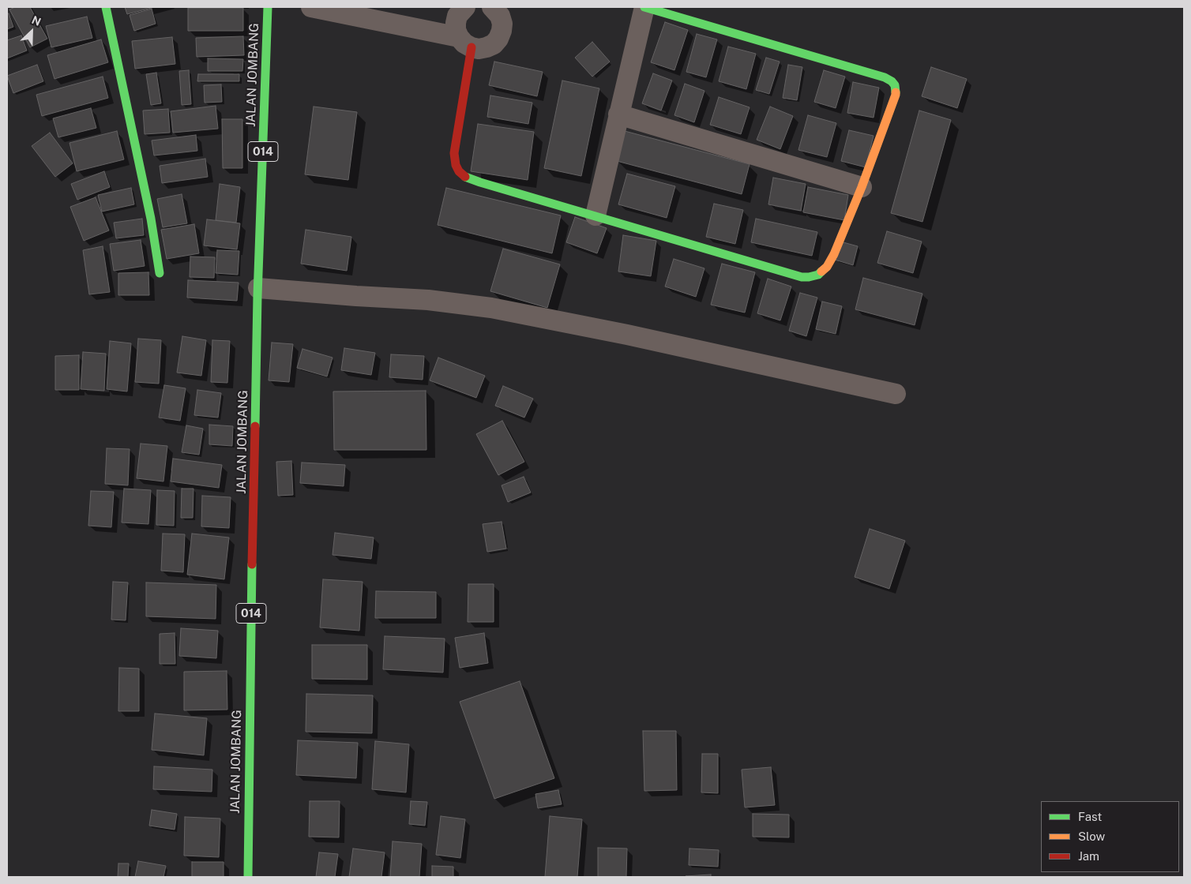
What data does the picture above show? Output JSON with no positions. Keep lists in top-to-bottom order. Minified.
{"streets":{"street":["JALAN JOMBANG","014"]},"legend":["Fast","Slow","Jam"],"north":"top right"}
